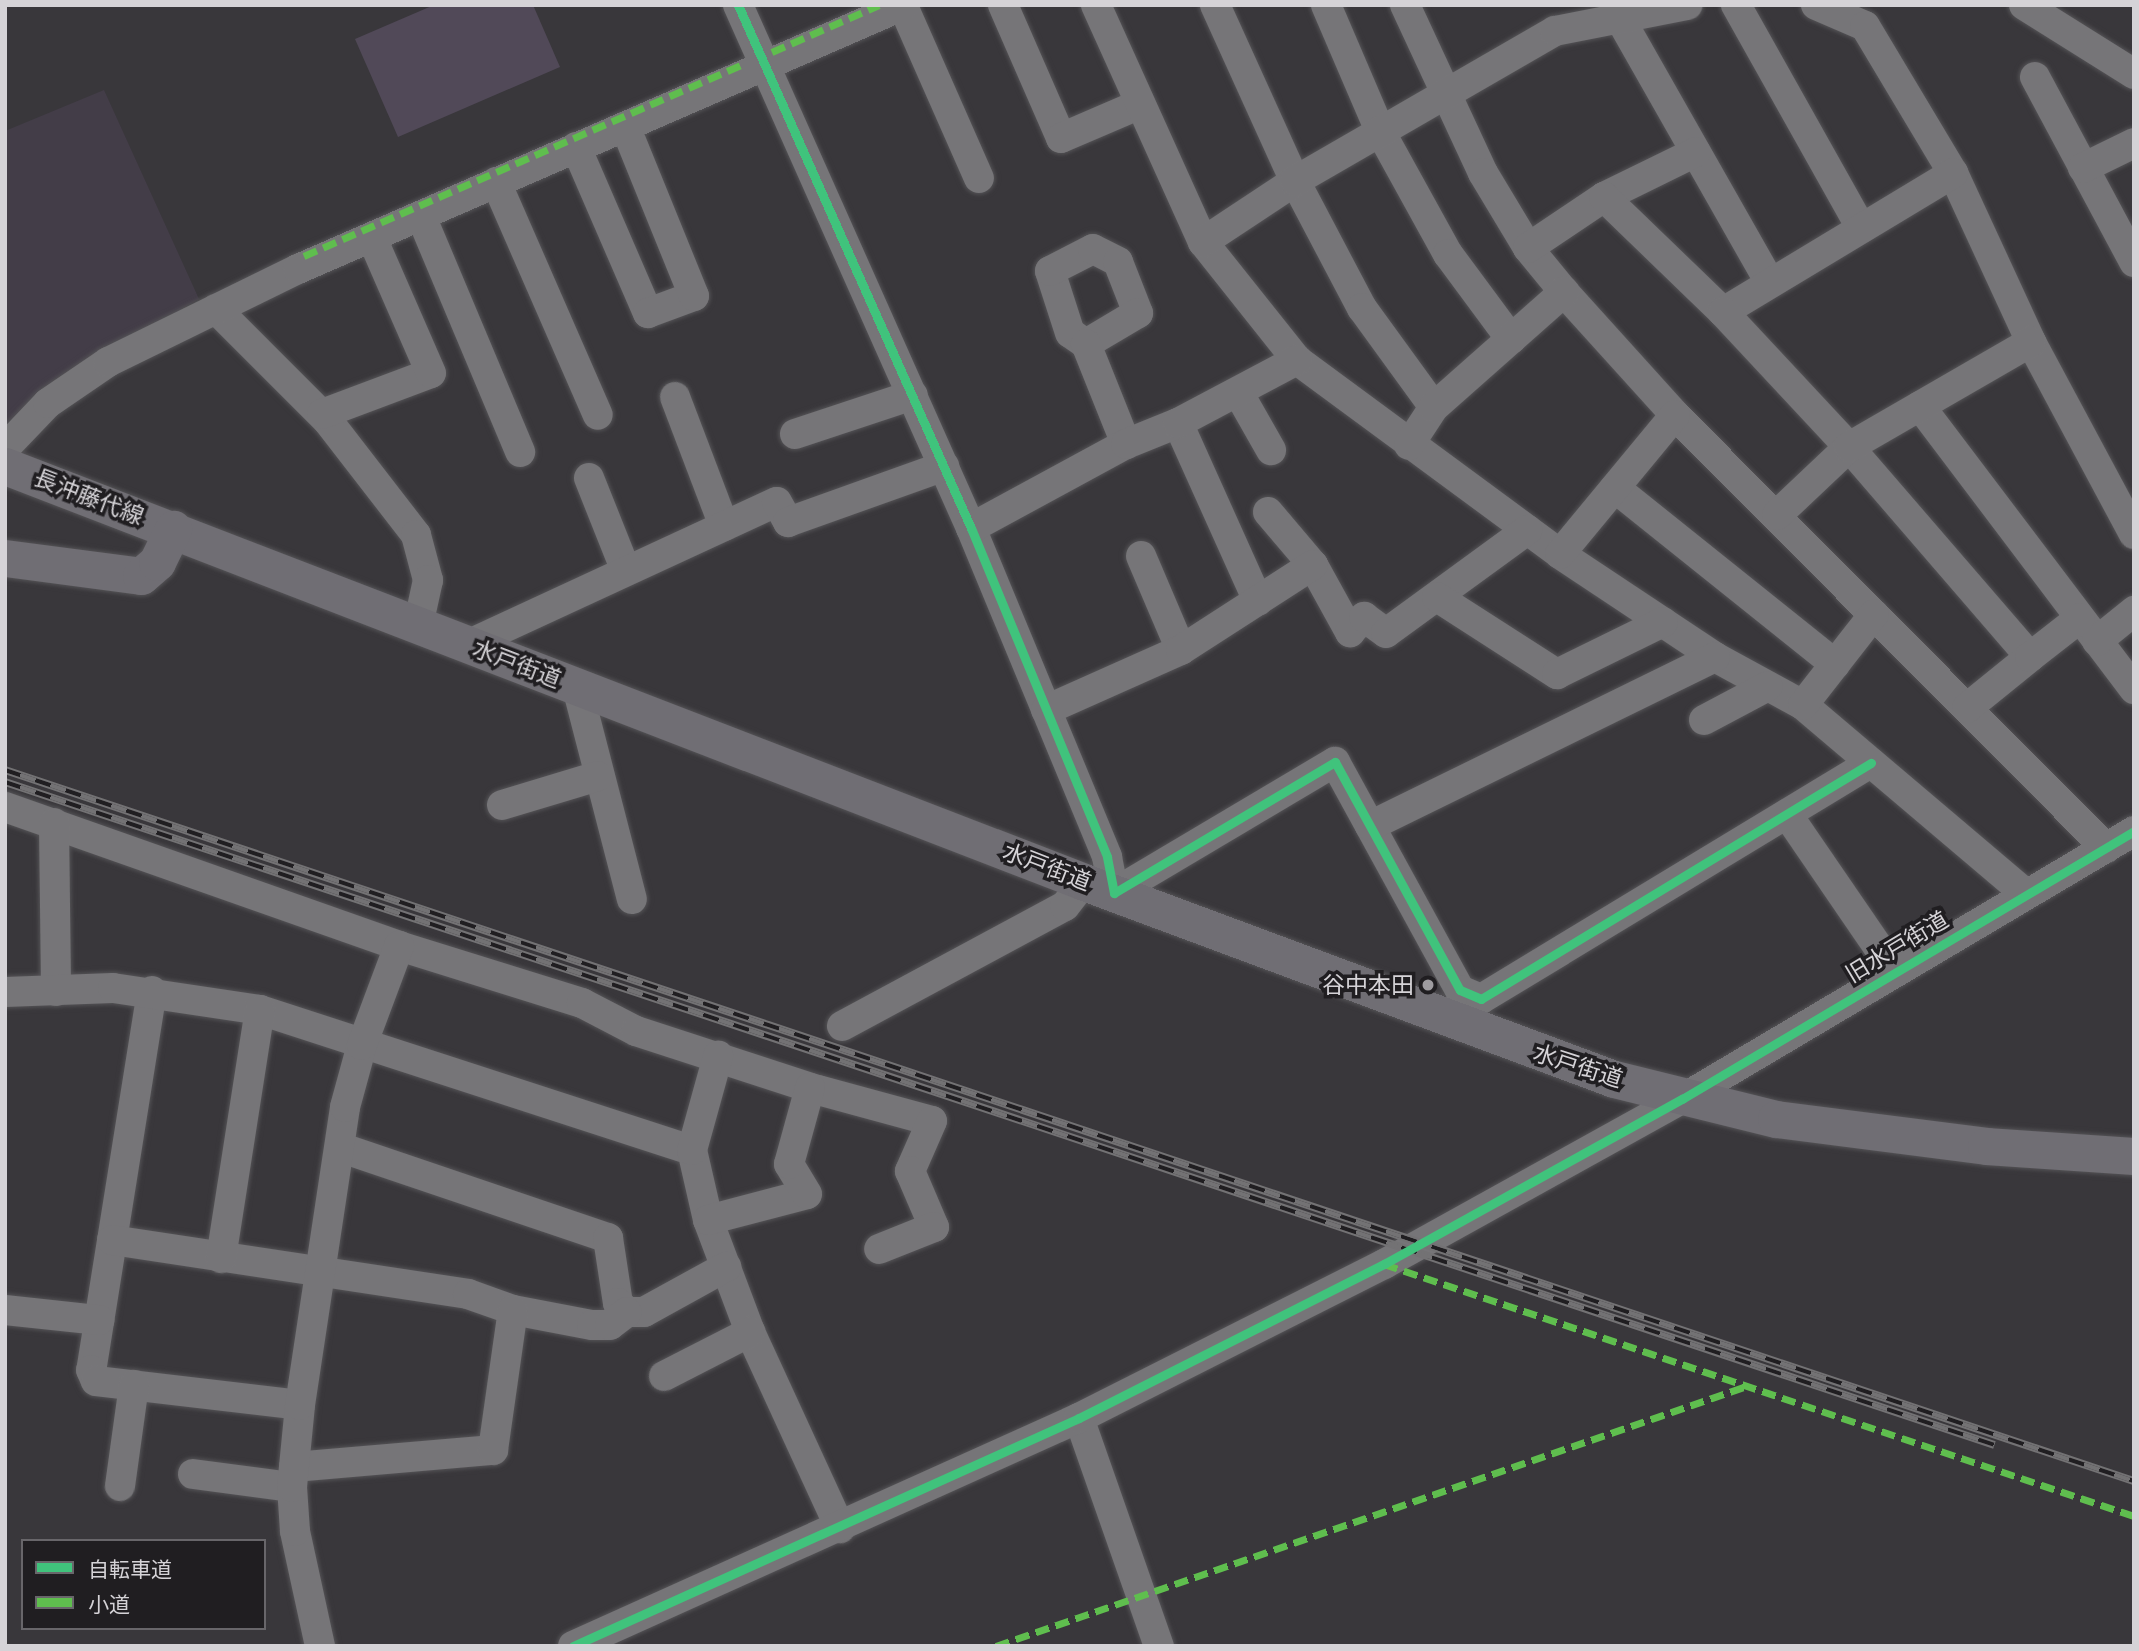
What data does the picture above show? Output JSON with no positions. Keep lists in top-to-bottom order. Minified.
{"streets":{"main road":["長沖藤代線","水戸街道"],"street":["旧水戸街道"]},"crossings":[["長沖藤代線","水戸街道"],["水戸街道","旧水戸街道"]],"places":["谷中本田"],"legend":["自転車道","小道"]}
